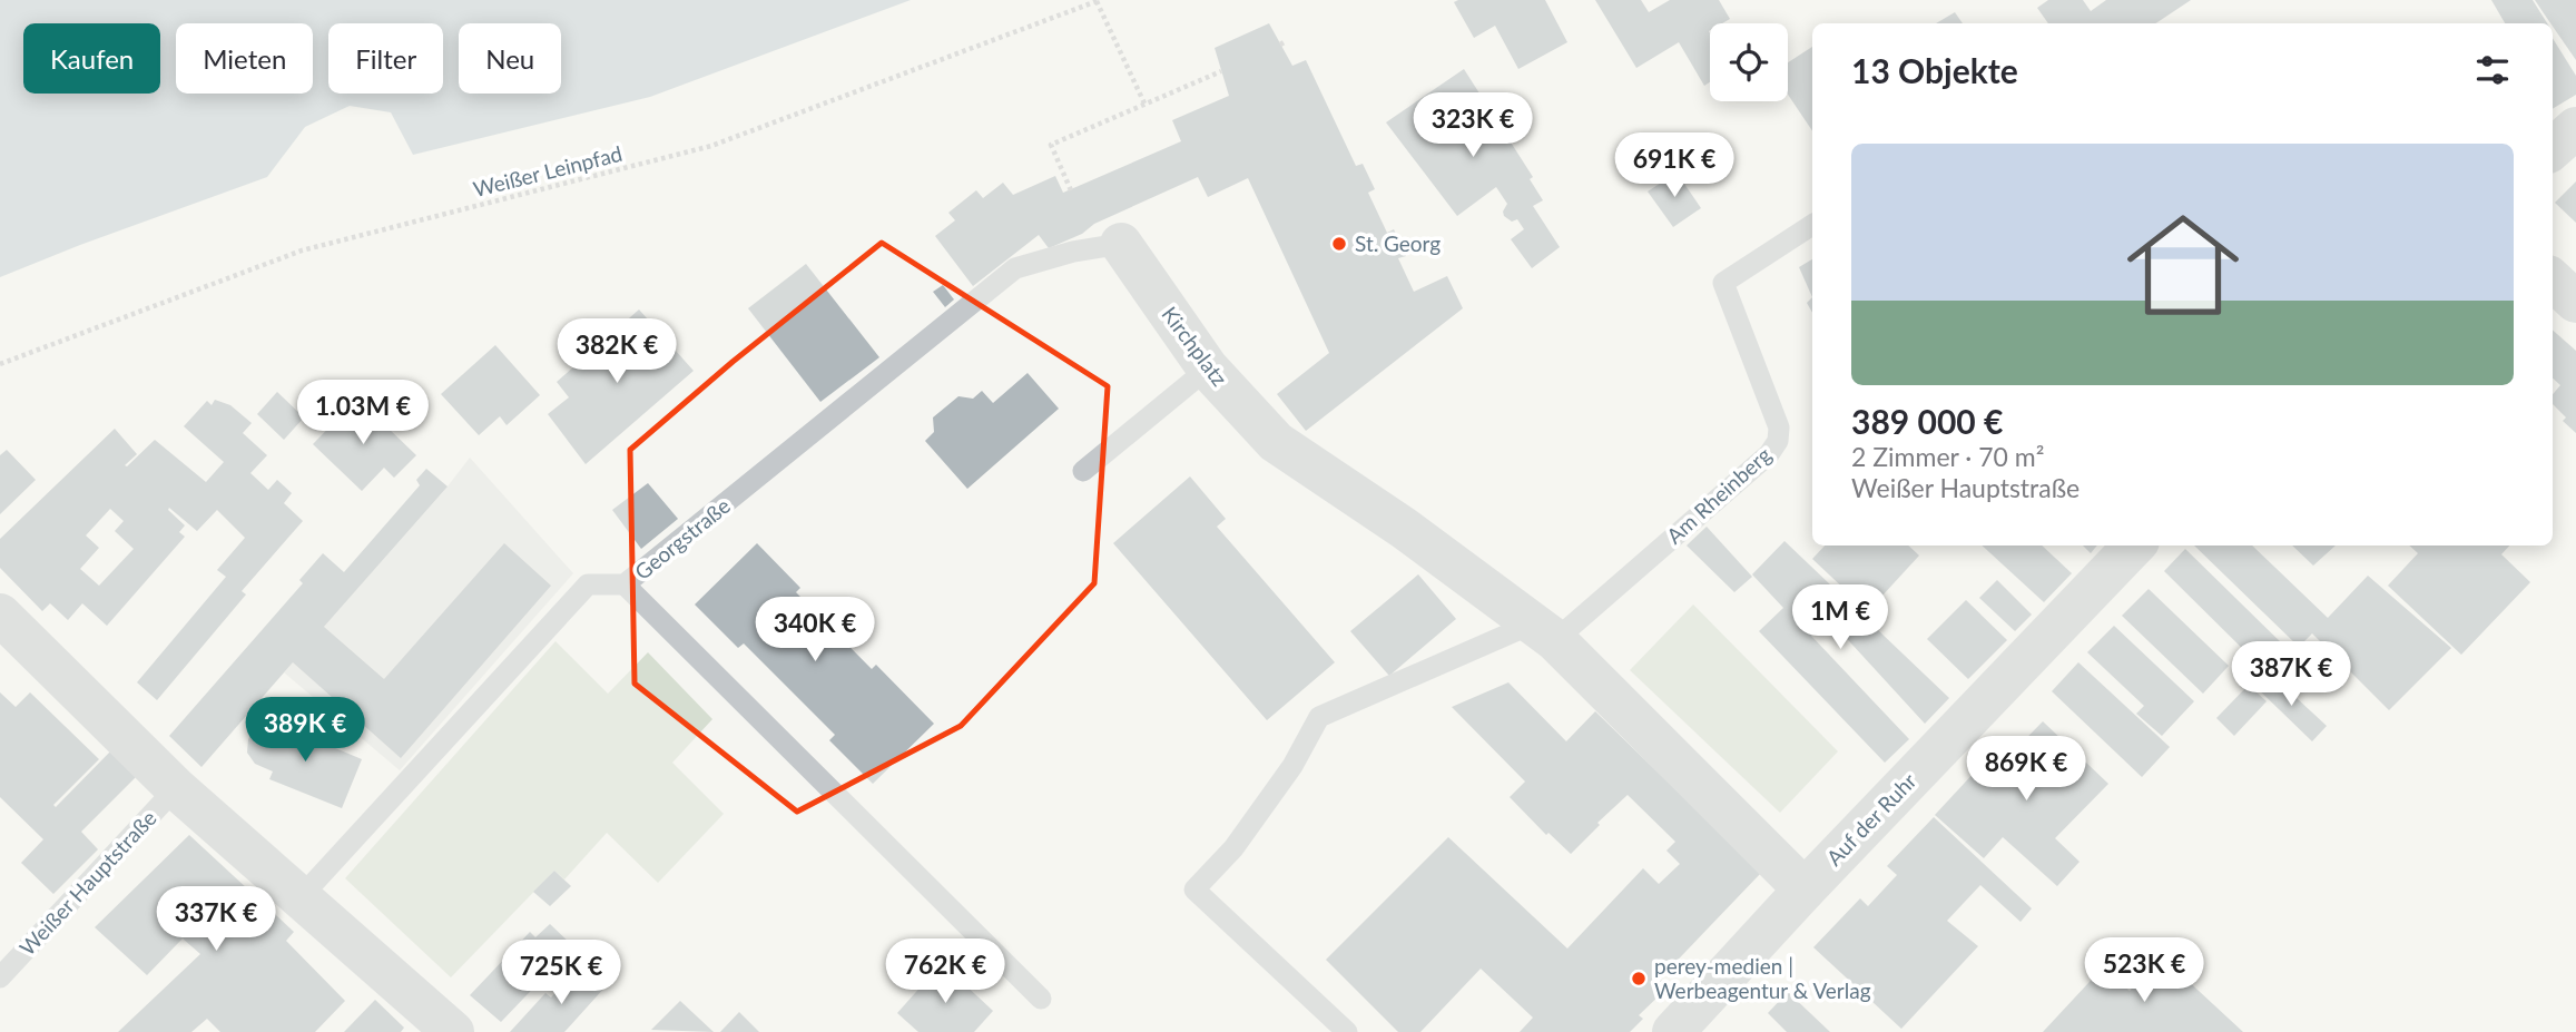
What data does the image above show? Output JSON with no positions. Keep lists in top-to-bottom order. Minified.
{"streets":{"street":["Kirchplatz","Auf der Ruhr"],"lane":["Am Rheinberg","Georgstraße","Weißer Hauptstraße"],"path":["Weißer Leinpfad"]},"crossings":[["Kirchplatz","Am Rheinberg"],["Kirchplatz","Georgstraße"]],"places":["St. Georg","perey-medien | Werbeagentur & Verlag"],"page":{"chip":["Kaufen","Mieten","Filter","Neu"],"heading":"13 Objekte","price":["323K €","691K €","382K €","1.03M €","1M €","340K €","387K €","389K €","869K €","337K €","523K €","762K €","725K €"],"list":[{"name":"389 000 €","note":"2 Zimmer · 70 m² · Weißer Hauptstraße"}]}}
